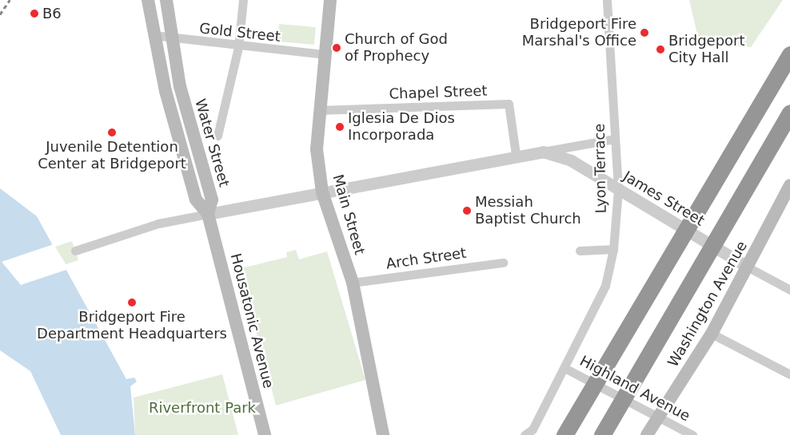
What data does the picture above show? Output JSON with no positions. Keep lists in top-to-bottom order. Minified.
{"streets":{"main road":["Water Street","Main Street","Washington Avenue","Housatonic Avenue"],"street":["Gold Street","Chapel Street","Lyon Terrace","James Street","Arch Street","Highland Avenue"]},"crossings":[["Gold Street","Water Street"],["Gold Street","Main Street"],["Chapel Street","James Street"],["Chapel Street","Main Street"],["Water Street","James Street"],["Water Street","Housatonic Avenue"],["Lyon Terrace","James Street"],["Lyon Terrace","Highland Avenue"],["James Street","Main Street"],["James Street","Washington Avenue"],["James Street","Housatonic Avenue"],["Main Street","Arch Street"],["Washington Avenue","Highland Avenue"]],"parks":["Riverfront Park"],"places":["B6","Bridgeport Fire Marshal's Office","Church of God of Prophecy","Bridgeport City Hall","Iglesia De Dios Incorporada","Juvenile Detention Center at Bridgeport","Messiah Baptist Church","Bridgeport Fire Department Headquarters"]}
